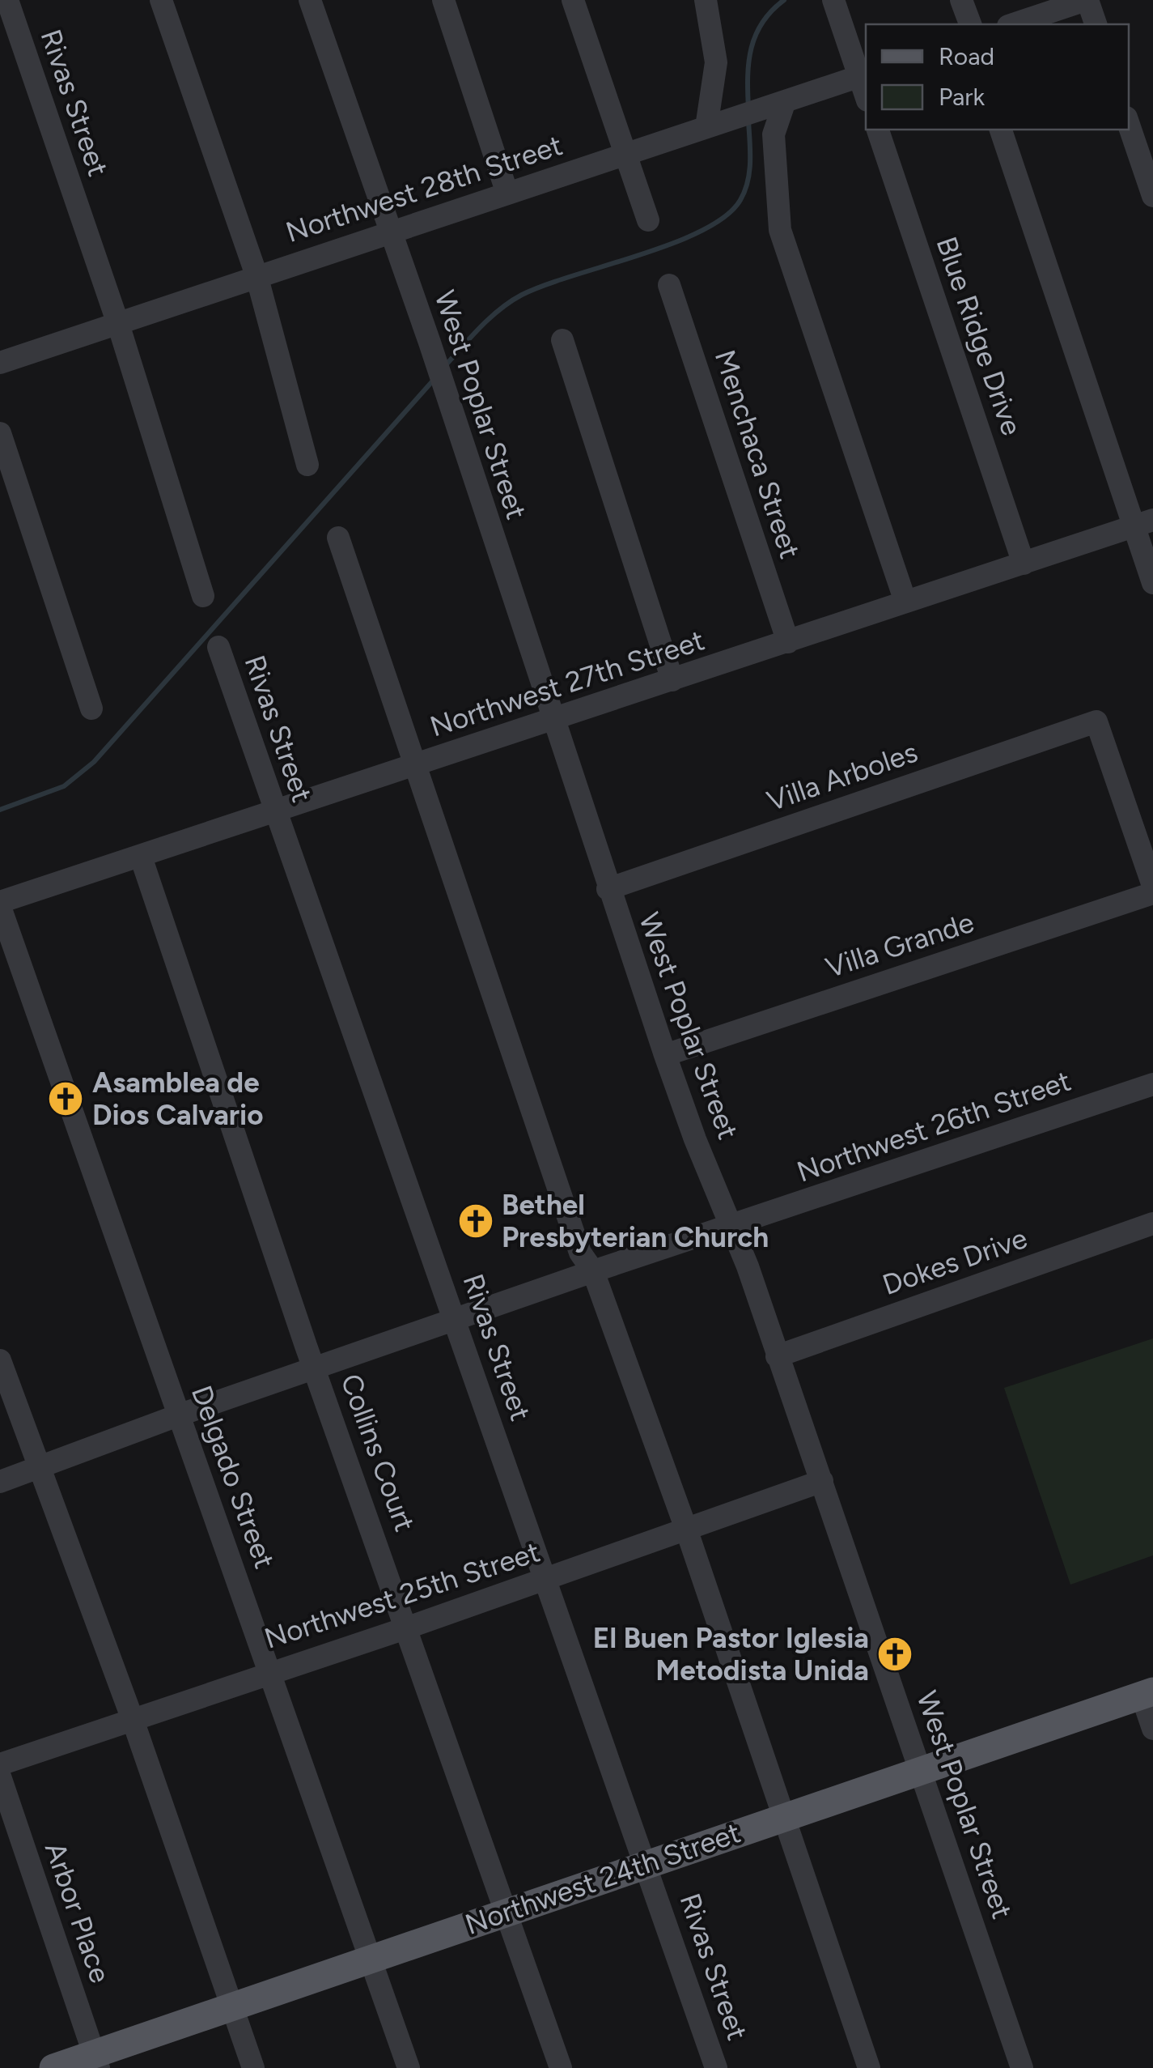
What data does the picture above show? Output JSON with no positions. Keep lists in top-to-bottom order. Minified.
{"streets":{"main road":["Northwest 24th Street"],"street":["Rivas Street","Northwest 28th Street","Blue Ridge Drive","West Poplar Street","Menchaca Street","Northwest 27th Street","Villa Arboles","Villa Grande","Northwest 26th Street","Dokes Drive","Collins Court","Delgado Street","Northwest 25th Street","Arbor Place"]},"crossings":[["Rivas Street","Northwest 28th Street"],["Rivas Street","Northwest 27th Street"],["Rivas Street","Northwest 26th Street"],["Rivas Street","Northwest 25th Street"],["Rivas Street","Northwest 24th Street"],["Northwest 28th Street","West Poplar Street"],["Blue Ridge Drive","Northwest 27th Street"],["West Poplar Street","Northwest 27th Street"],["West Poplar Street","Villa Arboles"],["West Poplar Street","Villa Grande"],["West Poplar Street","Northwest 26th Street"],["West Poplar Street","Dokes Drive"],["West Poplar Street","Northwest 25th Street"],["West Poplar Street","Northwest 24th Street"],["Menchaca Street","Northwest 27th Street"],["Northwest 27th Street","Collins Court"],["Northwest 27th Street","Delgado Street"],["Northwest 26th Street","Collins Court"],["Northwest 26th Street","Delgado Street"],["Collins Court","Northwest 25th Street"],["Collins Court","Northwest 24th Street"],["Delgado Street","Northwest 25th Street"],["Delgado Street","Northwest 24th Street"],["Northwest 24th Street","Arbor Place"]],"places":{"church":["Asamblea de Dios Calvario","Bethel Presbyterian Church","El Buen Pastor Iglesia Metodista Unida"]},"legend":["Road","Park"]}
